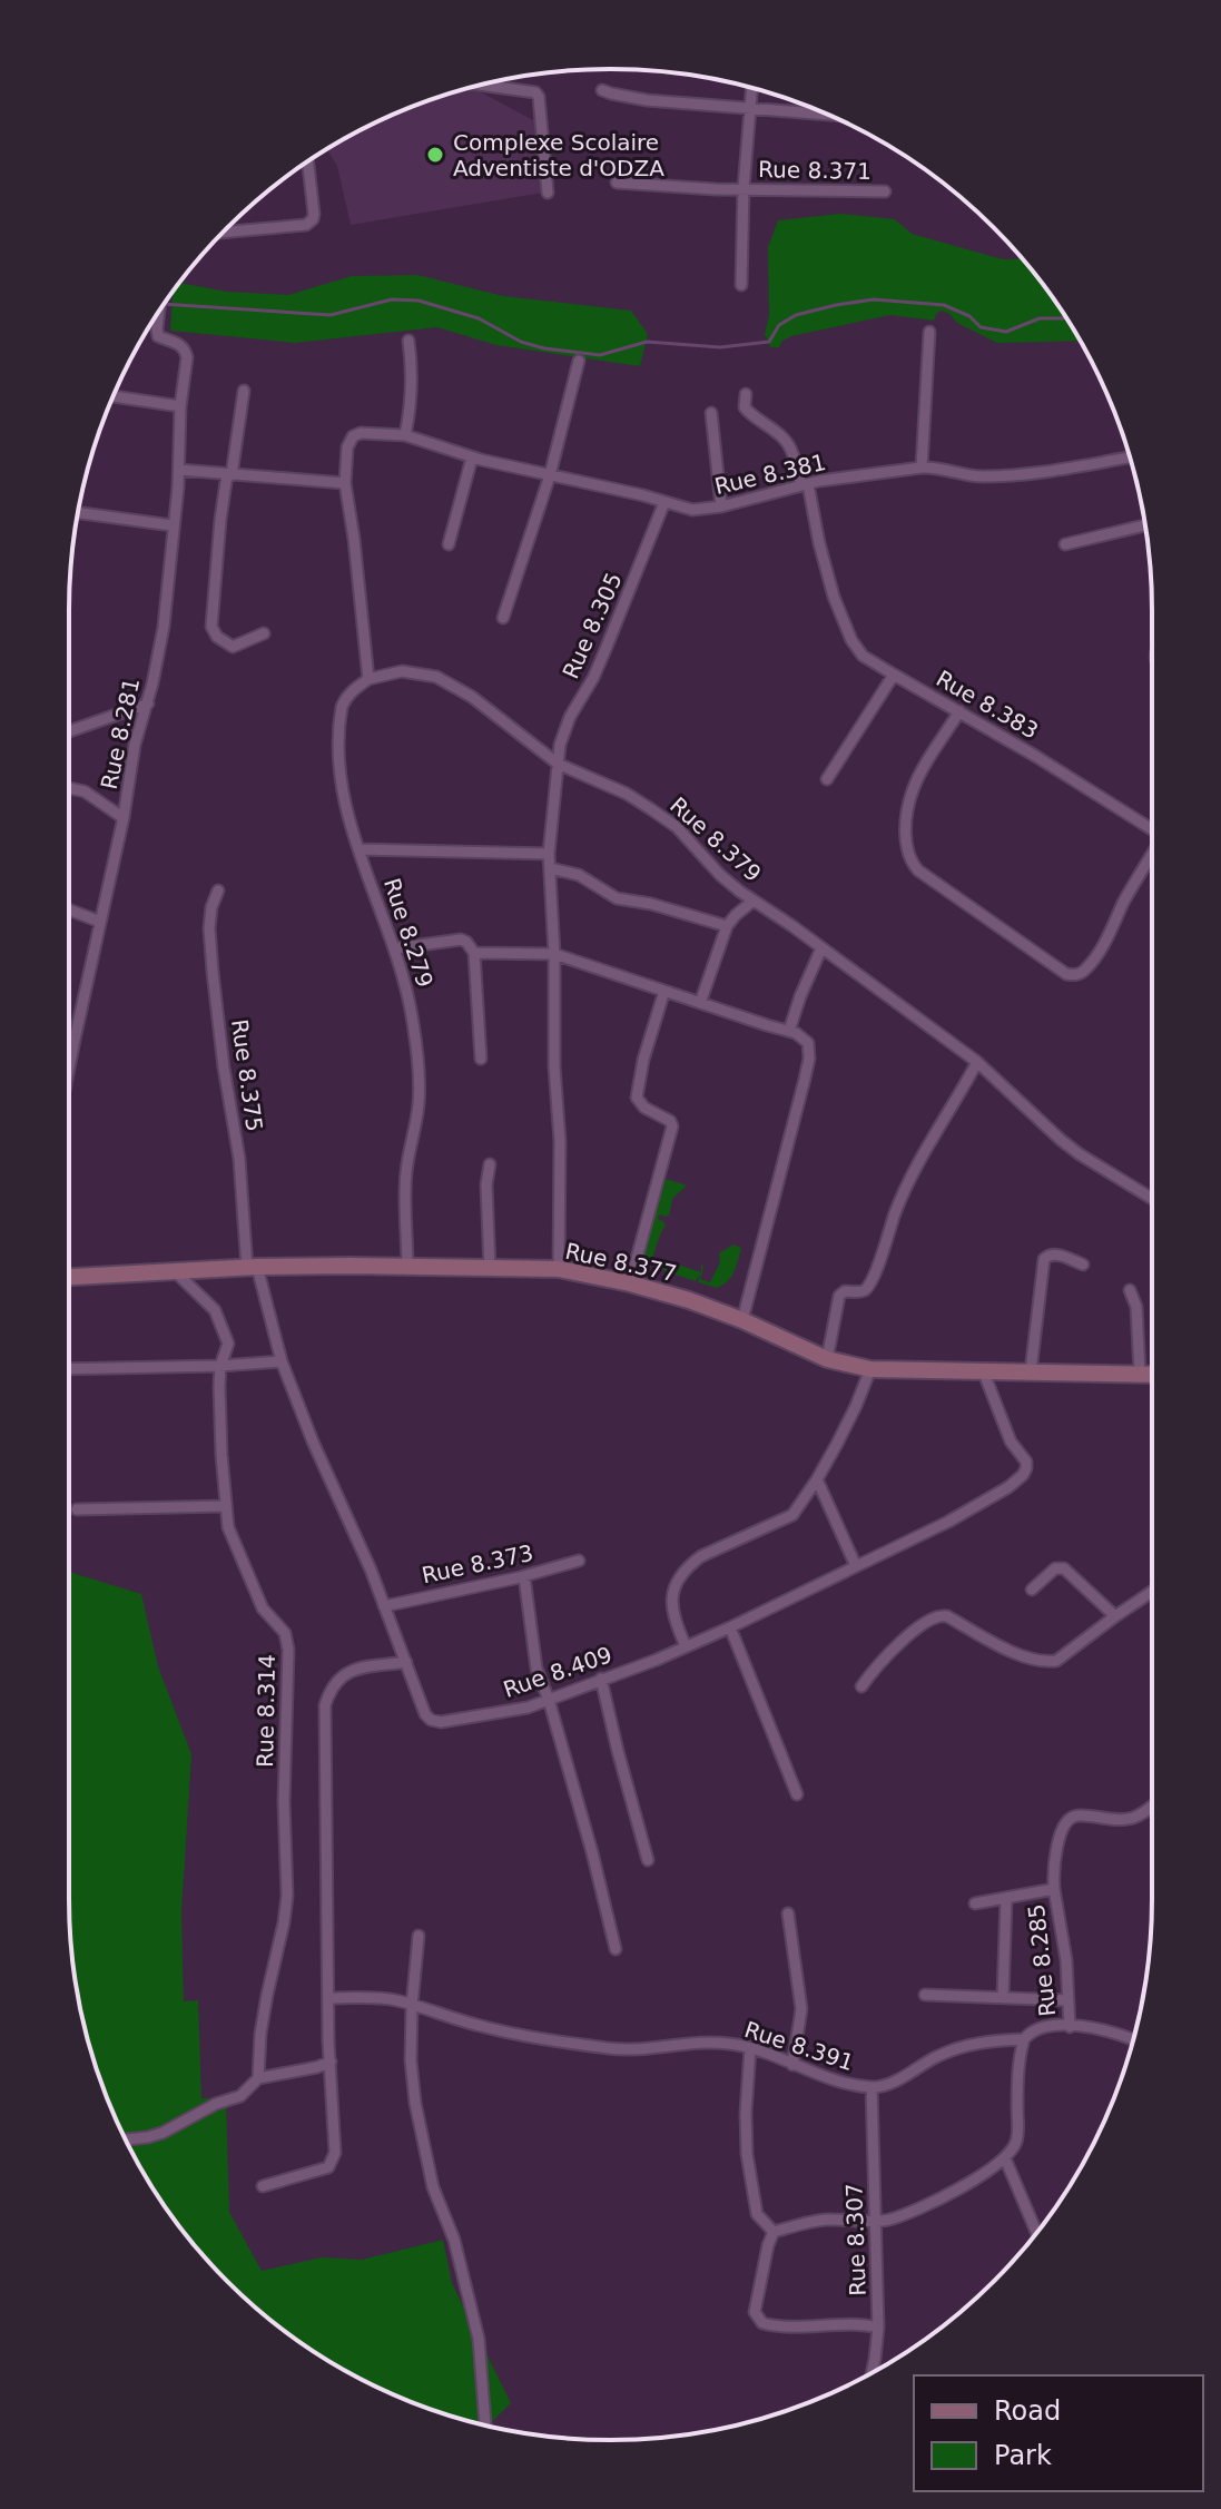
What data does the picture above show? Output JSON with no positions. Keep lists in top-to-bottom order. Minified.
{"streets":{"street":["Rue 8.371","Rue 8.381","Rue 8.305","Rue 8.383","Rue 8.281","Rue 8.379","Rue 8.279","Rue 8.375","Rue 8.377","Rue 8.373","Rue 8.409","Rue 8.314","Rue 8.285","Rue 8.391","Rue 8.307"]},"crossings":[["Rue 8.381","Rue 8.305"],["Rue 8.381","Rue 8.383"],["Rue 8.305","Rue 8.379"],["Rue 8.305","Rue 8.377"],["Rue 8.379","Rue 8.279"],["Rue 8.279","Rue 8.377"],["Rue 8.375","Rue 8.377"],["Rue 8.375","Rue 8.409"],["Rue 8.377","Rue 8.409"],["Rue 8.377","Rue 8.314"],["Rue 8.373","Rue 8.409"],["Rue 8.285","Rue 8.391"],["Rue 8.391","Rue 8.307"]],"places":["Complexe Scolaire Adventiste d'ODZA"],"legend":["Road","Park"]}
